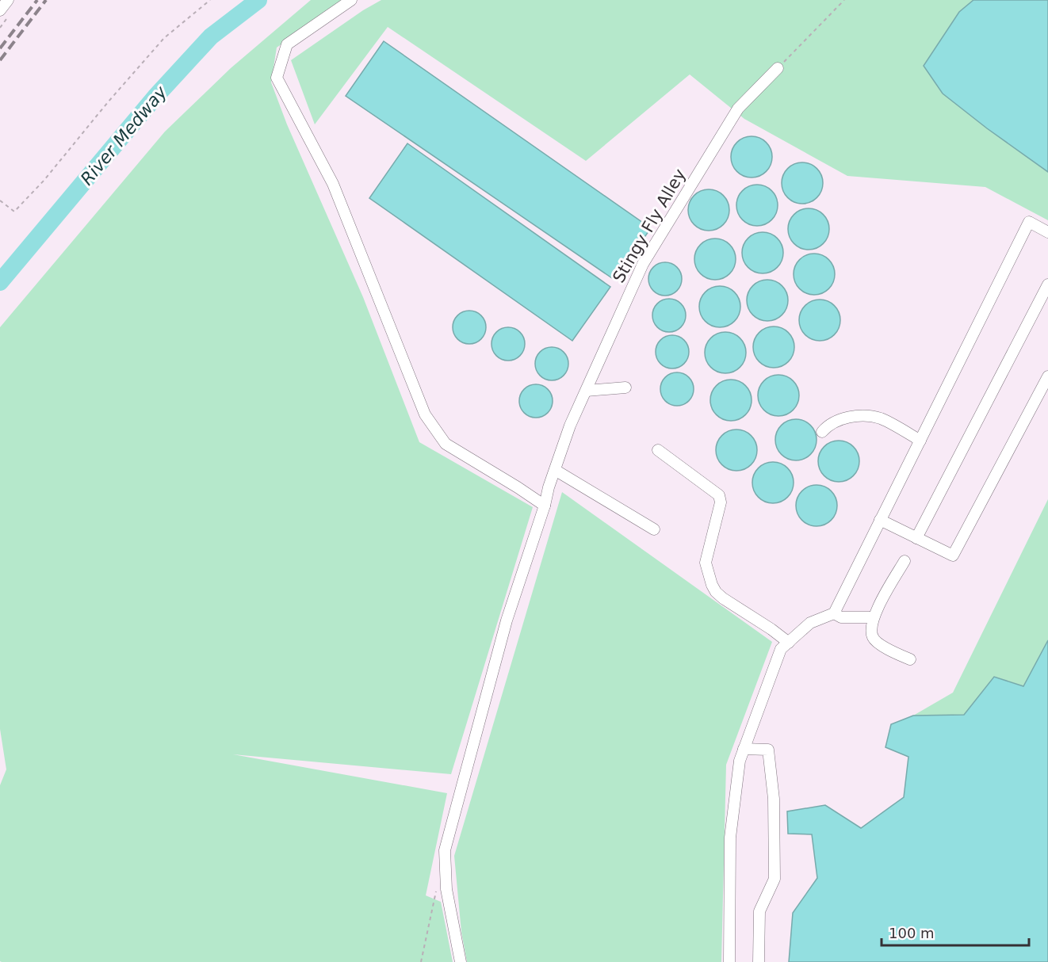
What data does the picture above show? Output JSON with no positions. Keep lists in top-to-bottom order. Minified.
{"streets":{"lane":["Stingy Fly Alley"]},"water":["River Medway"],"scale_bar":"100 m"}
